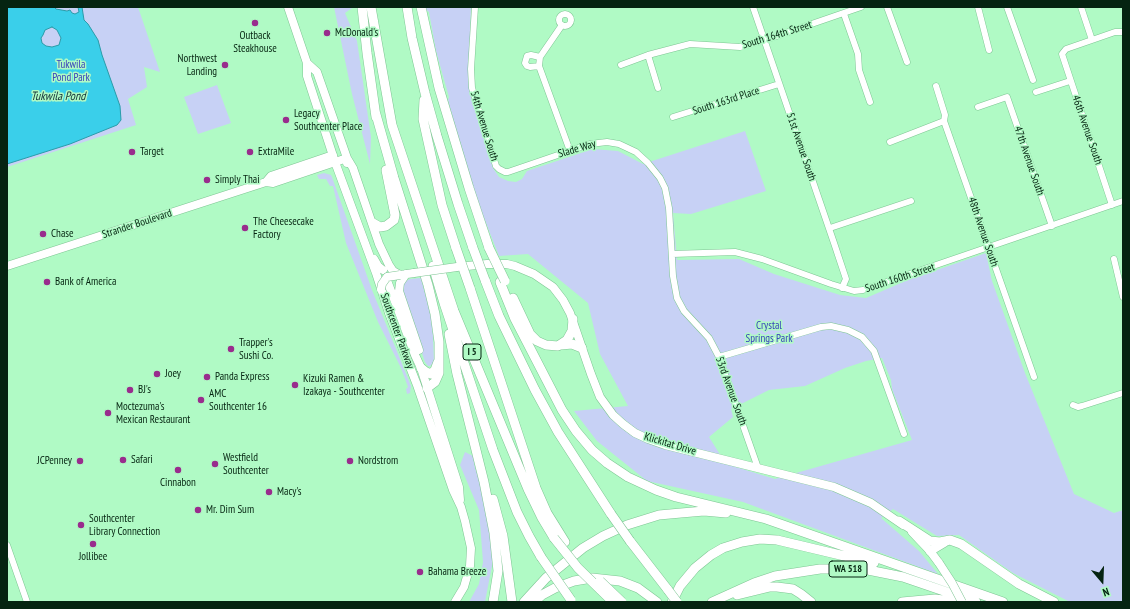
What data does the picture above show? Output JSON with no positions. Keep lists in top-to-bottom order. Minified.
{"streets":{"highway":["I 5","WA 518"],"main road":["Strander Boulevard","Southcenter Parkway","Klickitat Drive"],"street":["South 164th Street","South 163rd Place","54th Avenue South","46th Avenue South","51st Avenue South","Slade Way","47th Avenue South","48th Avenue South","South 160th Street","53rd Avenue South"]},"crossings":[["South 164th Street","51st Avenue South"],["South 163rd Place","51st Avenue South"],["54th Avenue South","Slade Way"],["46th Avenue South","South 160th Street"],["51st Avenue South","South 160th Street"],["Slade Way","South 160th Street"],["Slade Way","53rd Avenue South"],["47th Avenue South","South 160th Street"],["Strander Boulevard","Southcenter Parkway"],["48th Avenue South","South 160th Street"],["South 160th Street","53rd Avenue South"],["Southcenter Parkway","Klickitat Drive"],["53rd Avenue South","Klickitat Drive"]],"water":["Tukwila Pond"],"parks":["Tukwila Pond Park","Crystal Springs Park"],"places":["Outback Steakhouse","McDonald's","Northwest Landing","Legacy Southcenter Place","Target","ExtraMile","Simply Thai","The Cheesecake Factory","Chase","Bank of America","Trapper's Sushi Co.","Joey","Panda Express","Kizuki Ramen & Izakaya - Southcenter","BJ's","AMC Southcenter 16","Moctezuma's Mexican Restaurant","Safari","JCPenney","Nordstrom","Westfield Southcenter","Cinnabon","Macy's","Mr. Dim Sum","Southcenter Library Connection","Jollibee","Bahama Breeze"],"north":"bottom"}
